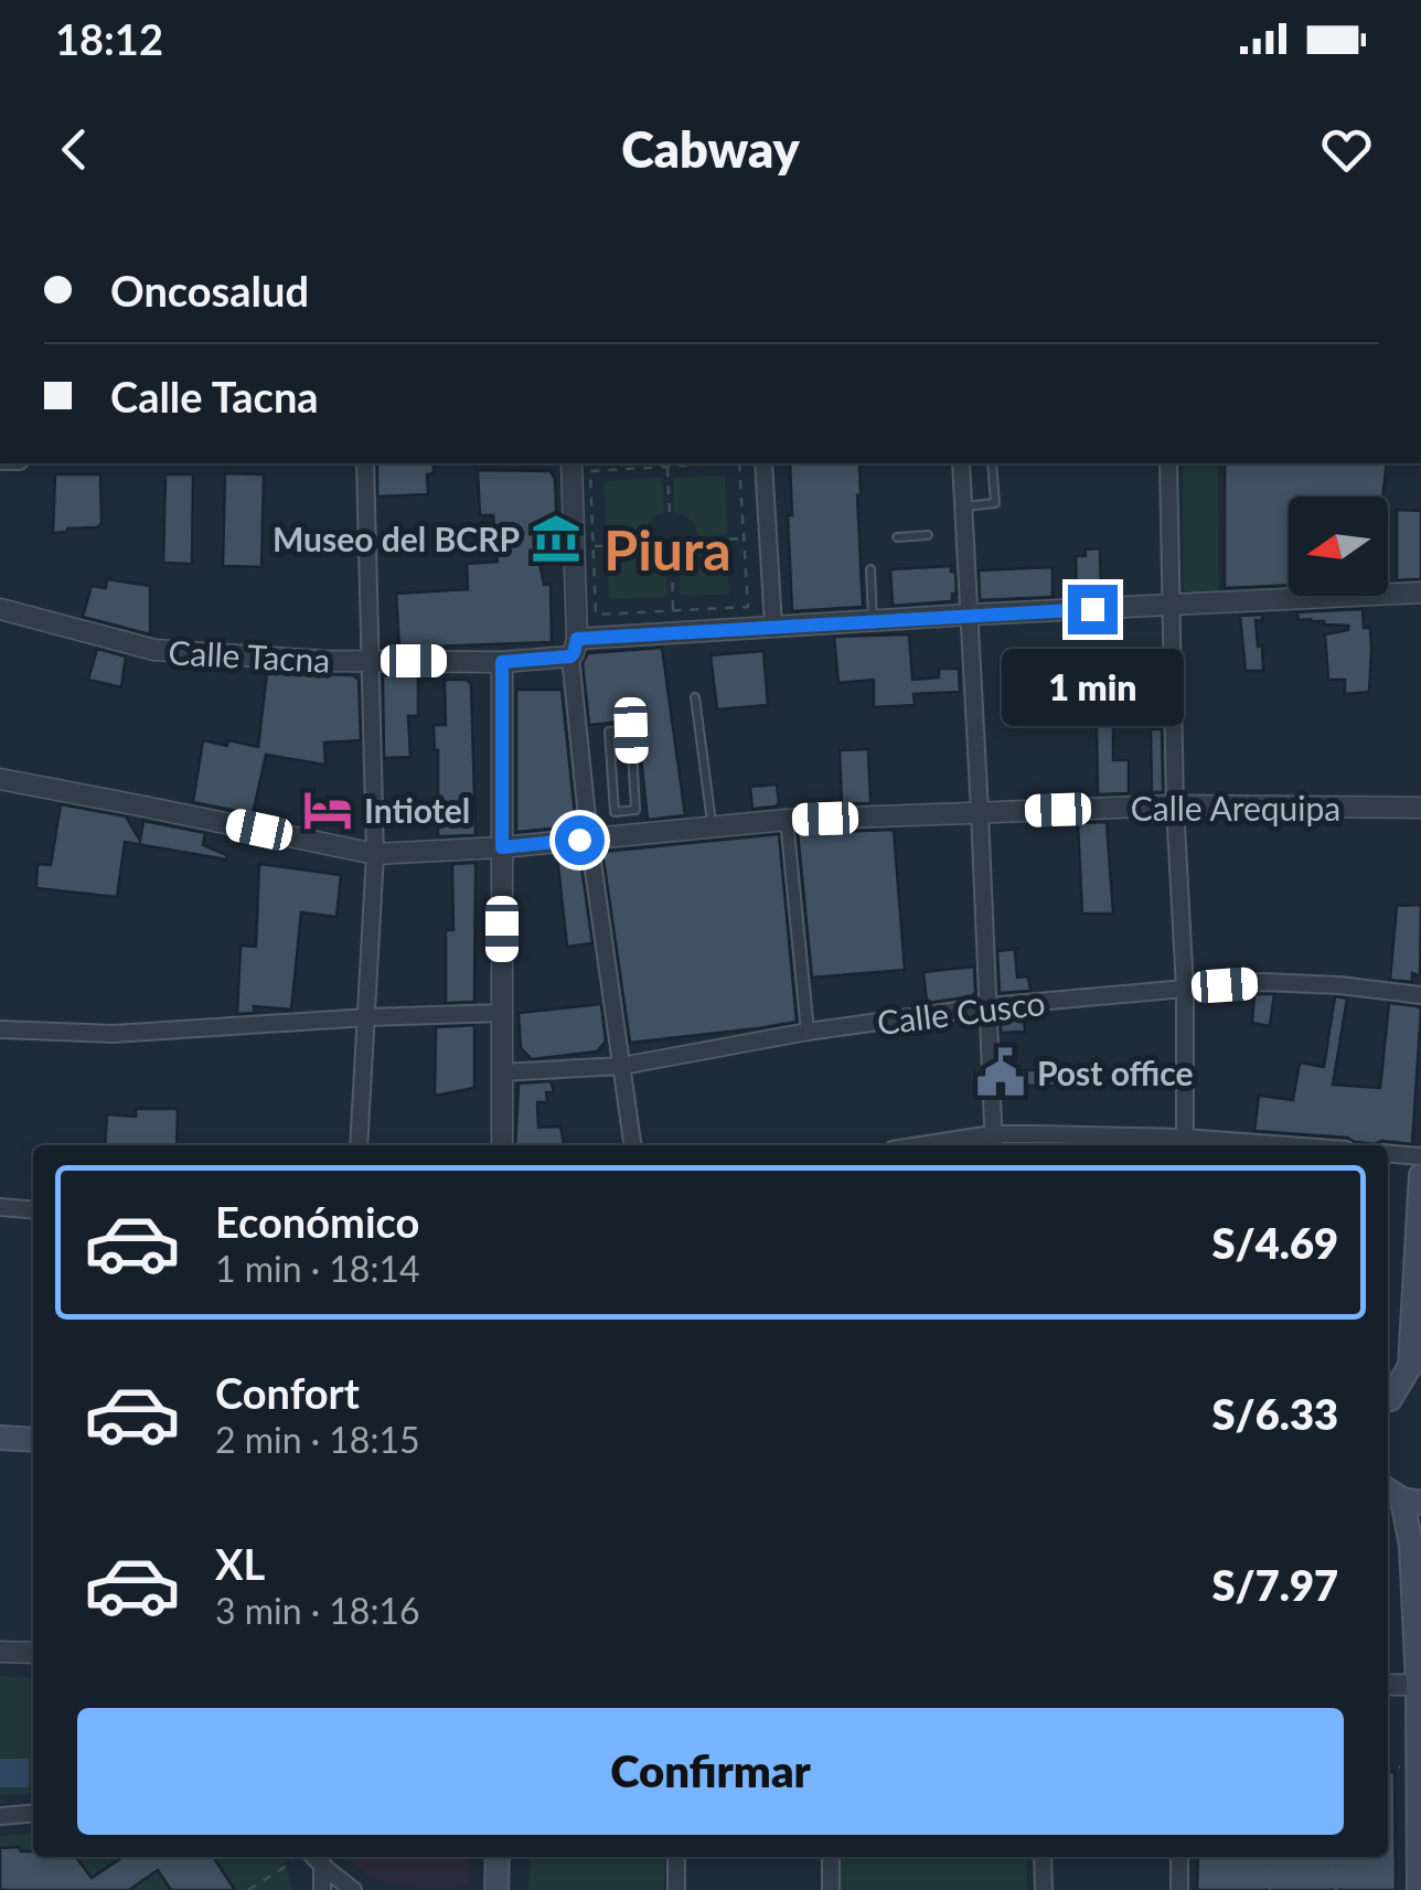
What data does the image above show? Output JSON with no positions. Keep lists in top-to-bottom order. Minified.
{"streets":{"street":["Calle Tacna","Calle Arequipa","Calle Cusco"]},"districts":["Piura"],"places":{"museum":["Museo del BCRP"],"hotel":["Intiotel"],"public building":["Post office"]},"north":"left","page":{"status":"18:12","header":"Cabway","banner":["Oncosalud","Calle Tacna"],"bubble":"1 min","list":[{"name":"Económico","note":"1 min · 18:14","value":"S/4.69"},{"name":"Confort","note":"2 min · 18:15","value":"S/6.33"},{"name":"XL","note":"3 min · 18:16","value":"S/7.97"}],"buttons":"Confirmar"}}
